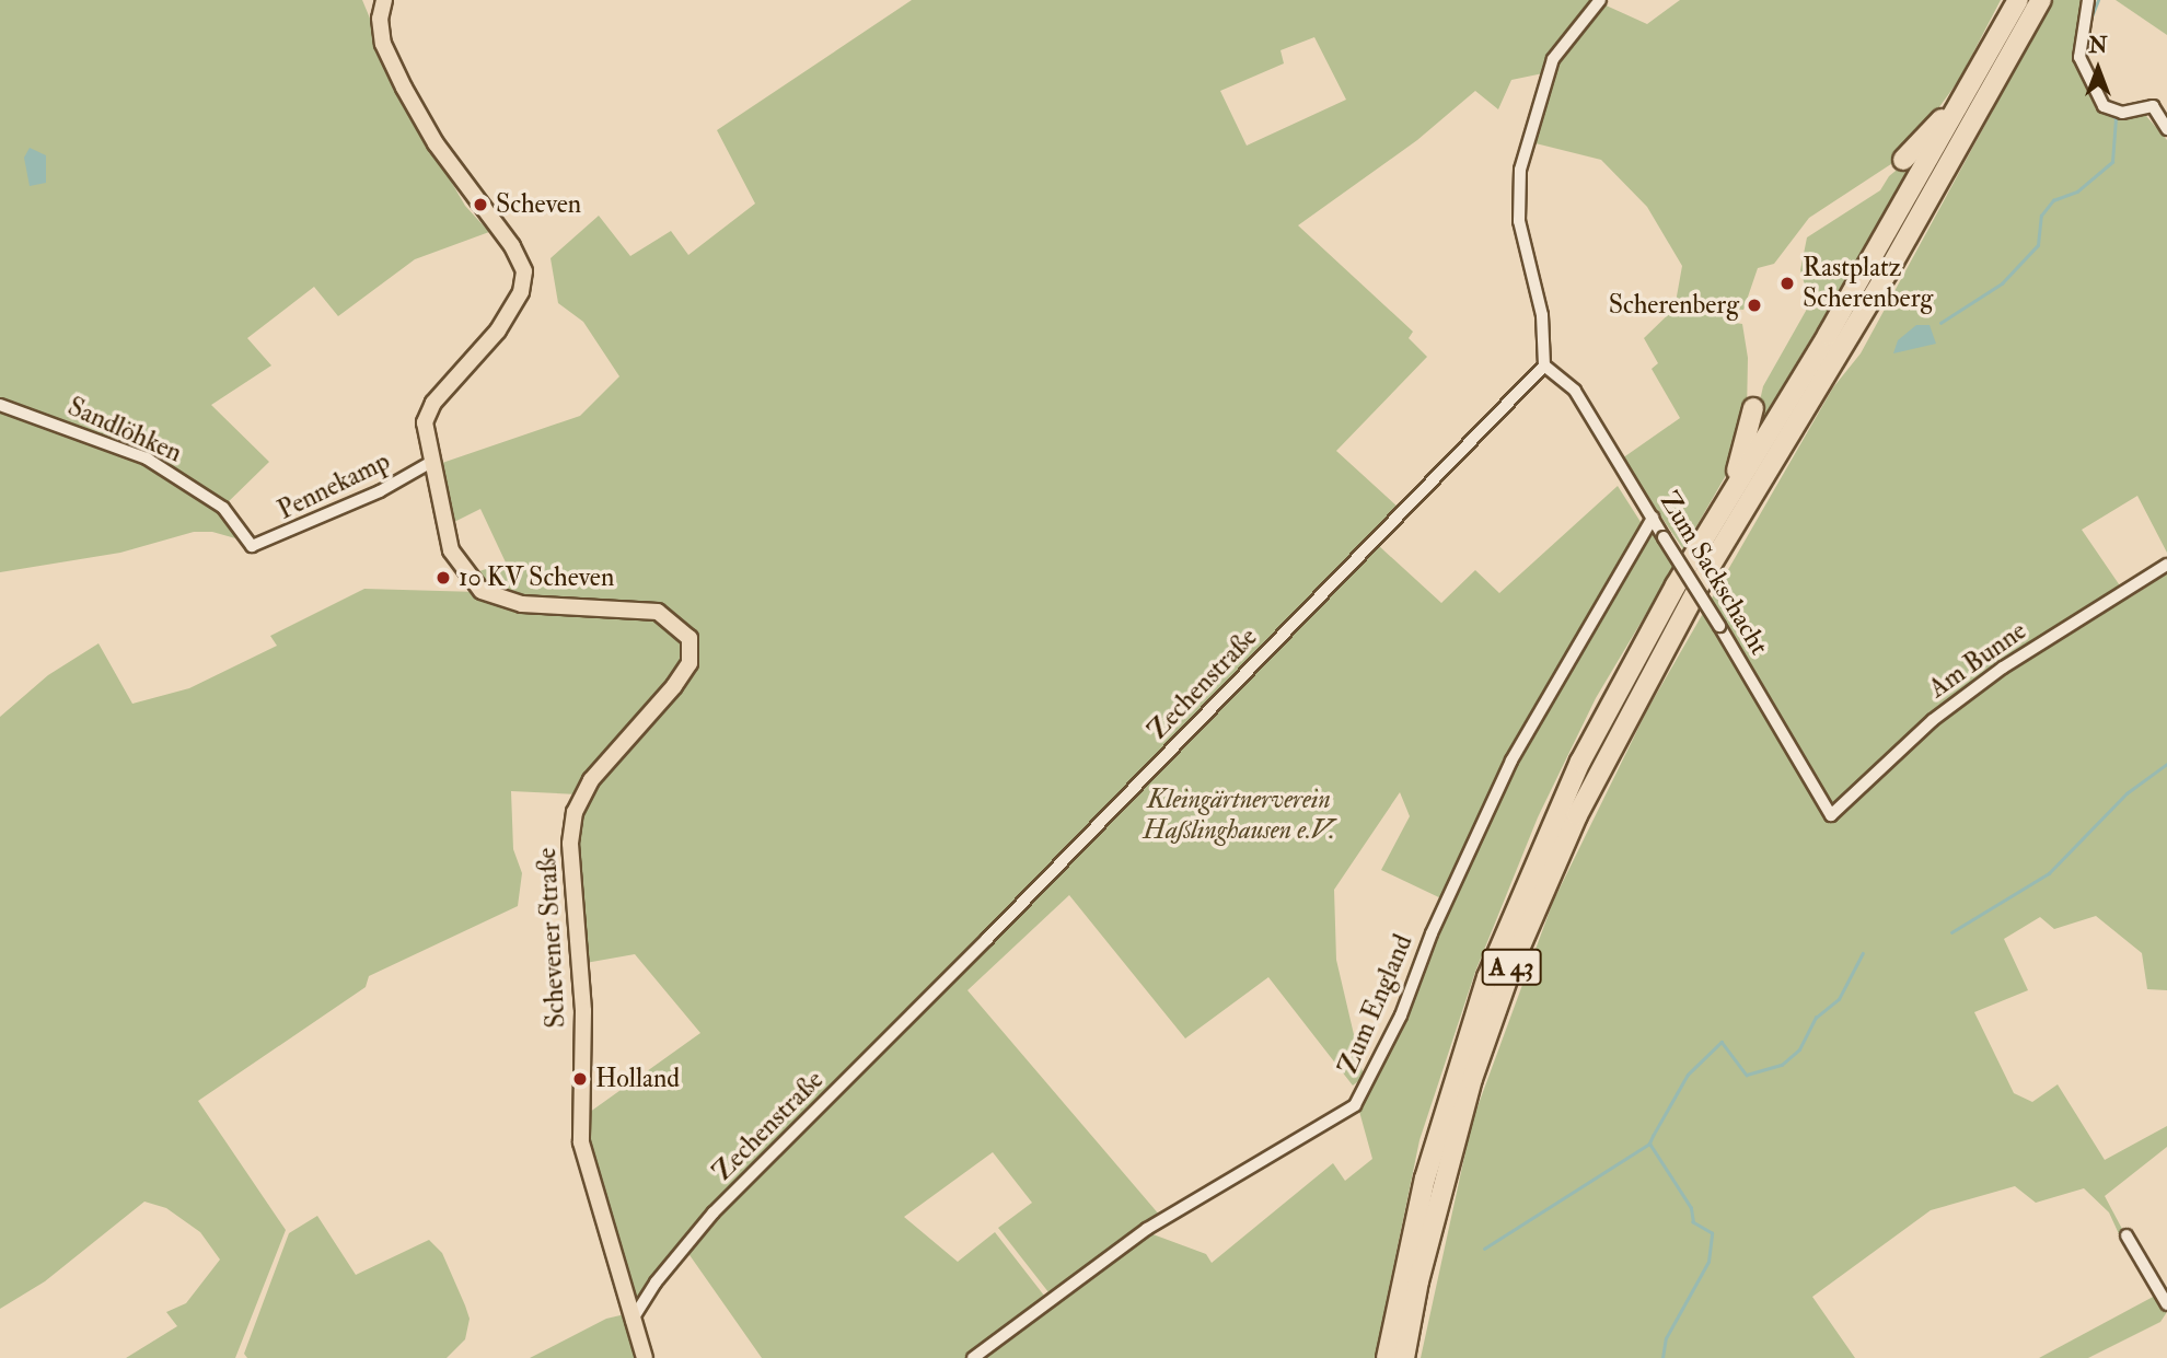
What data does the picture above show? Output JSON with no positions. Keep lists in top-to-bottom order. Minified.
{"streets":{"highway":["A 43"],"main road":["Schevener Straße"],"street":["Sandlöhken","Pennekamp","Zum Sackschacht","Am Bunne","Zechenstraße","Zum England"]},"crossings":[["Sandlöhken","Pennekamp"],["Pennekamp","Schevener Straße"],["Zum Sackschacht","Am Bunne"],["Zum Sackschacht","Zechenstraße"],["Zum Sackschacht","Zum England"],["Zechenstraße","Schevener Straße"]],"parks":["Kleingärtnerverein Haßlinghausen e.V."],"places":["Scheven","Rastplatz Scherenberg","Scherenberg","10 KV Scheven","Holland"],"north":"top"}
